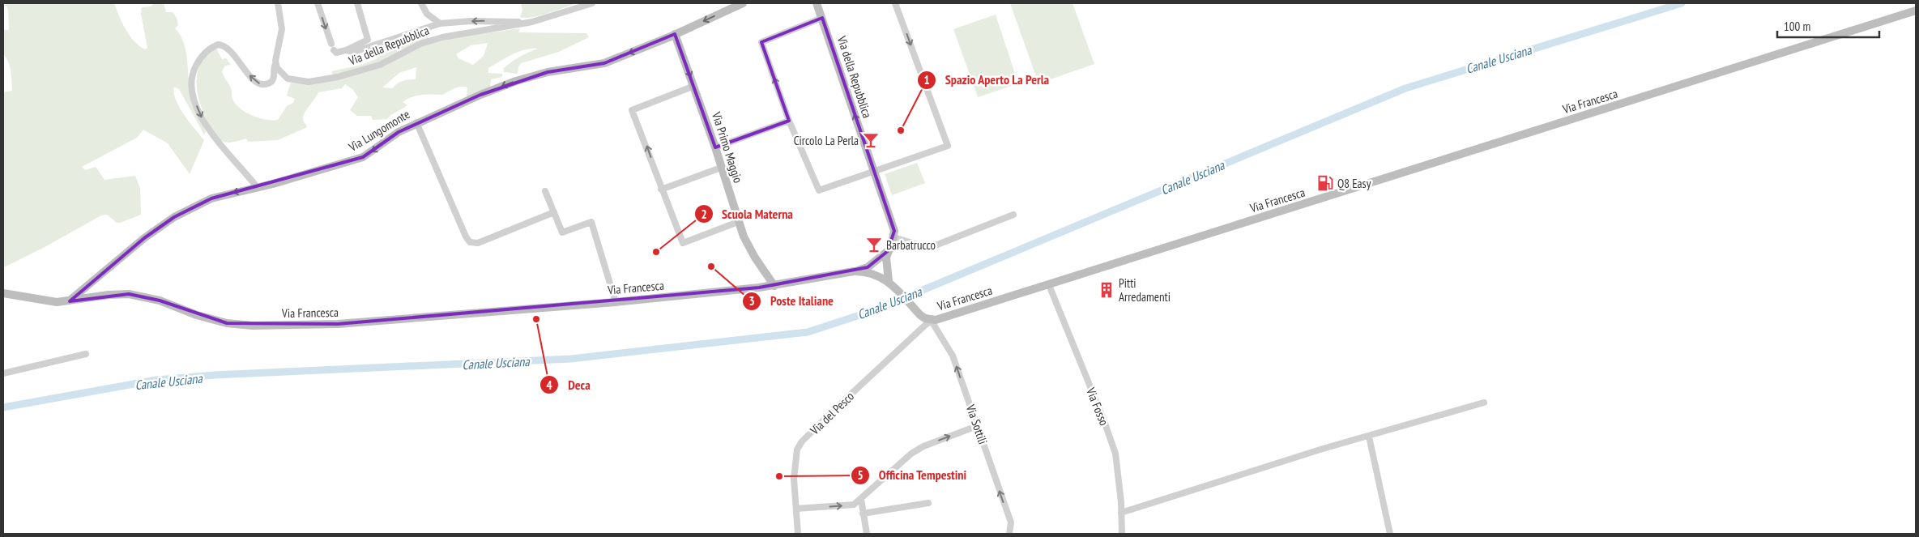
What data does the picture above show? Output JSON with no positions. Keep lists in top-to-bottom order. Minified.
{"streets":{"main road":["Via della Repubblica","Via Francesca","Via Lungomonte","Via Primo Maggio"],"street":["Via Fosso","Via del Pesco","Via Sottili"]},"crossings":[["Via Francesca","Via Lungomonte"],["Via Francesca","Via Primo Maggio"],["Via Francesca","Via Fosso"],["Via Francesca","Via del Pesco"],["Via Francesca","Via Sottili"],["Via Lungomonte","Via Primo Maggio"],["Via del Pesco","Via Sottili"]],"one_way":["Via Lungomonte","Via Sottili"],"water":["Canale Usciana"],"places":{"other":["Spazio Aperto La Perla","Scuola Materna","Poste Italiane","Deca","Officina Tempestini"],"bar":["Circolo La Perla","Barbatrucco"],"fuel station":["Q8 Easy"],"building":["Pitti Arredamenti"]},"scale_bar":"100 m"}
